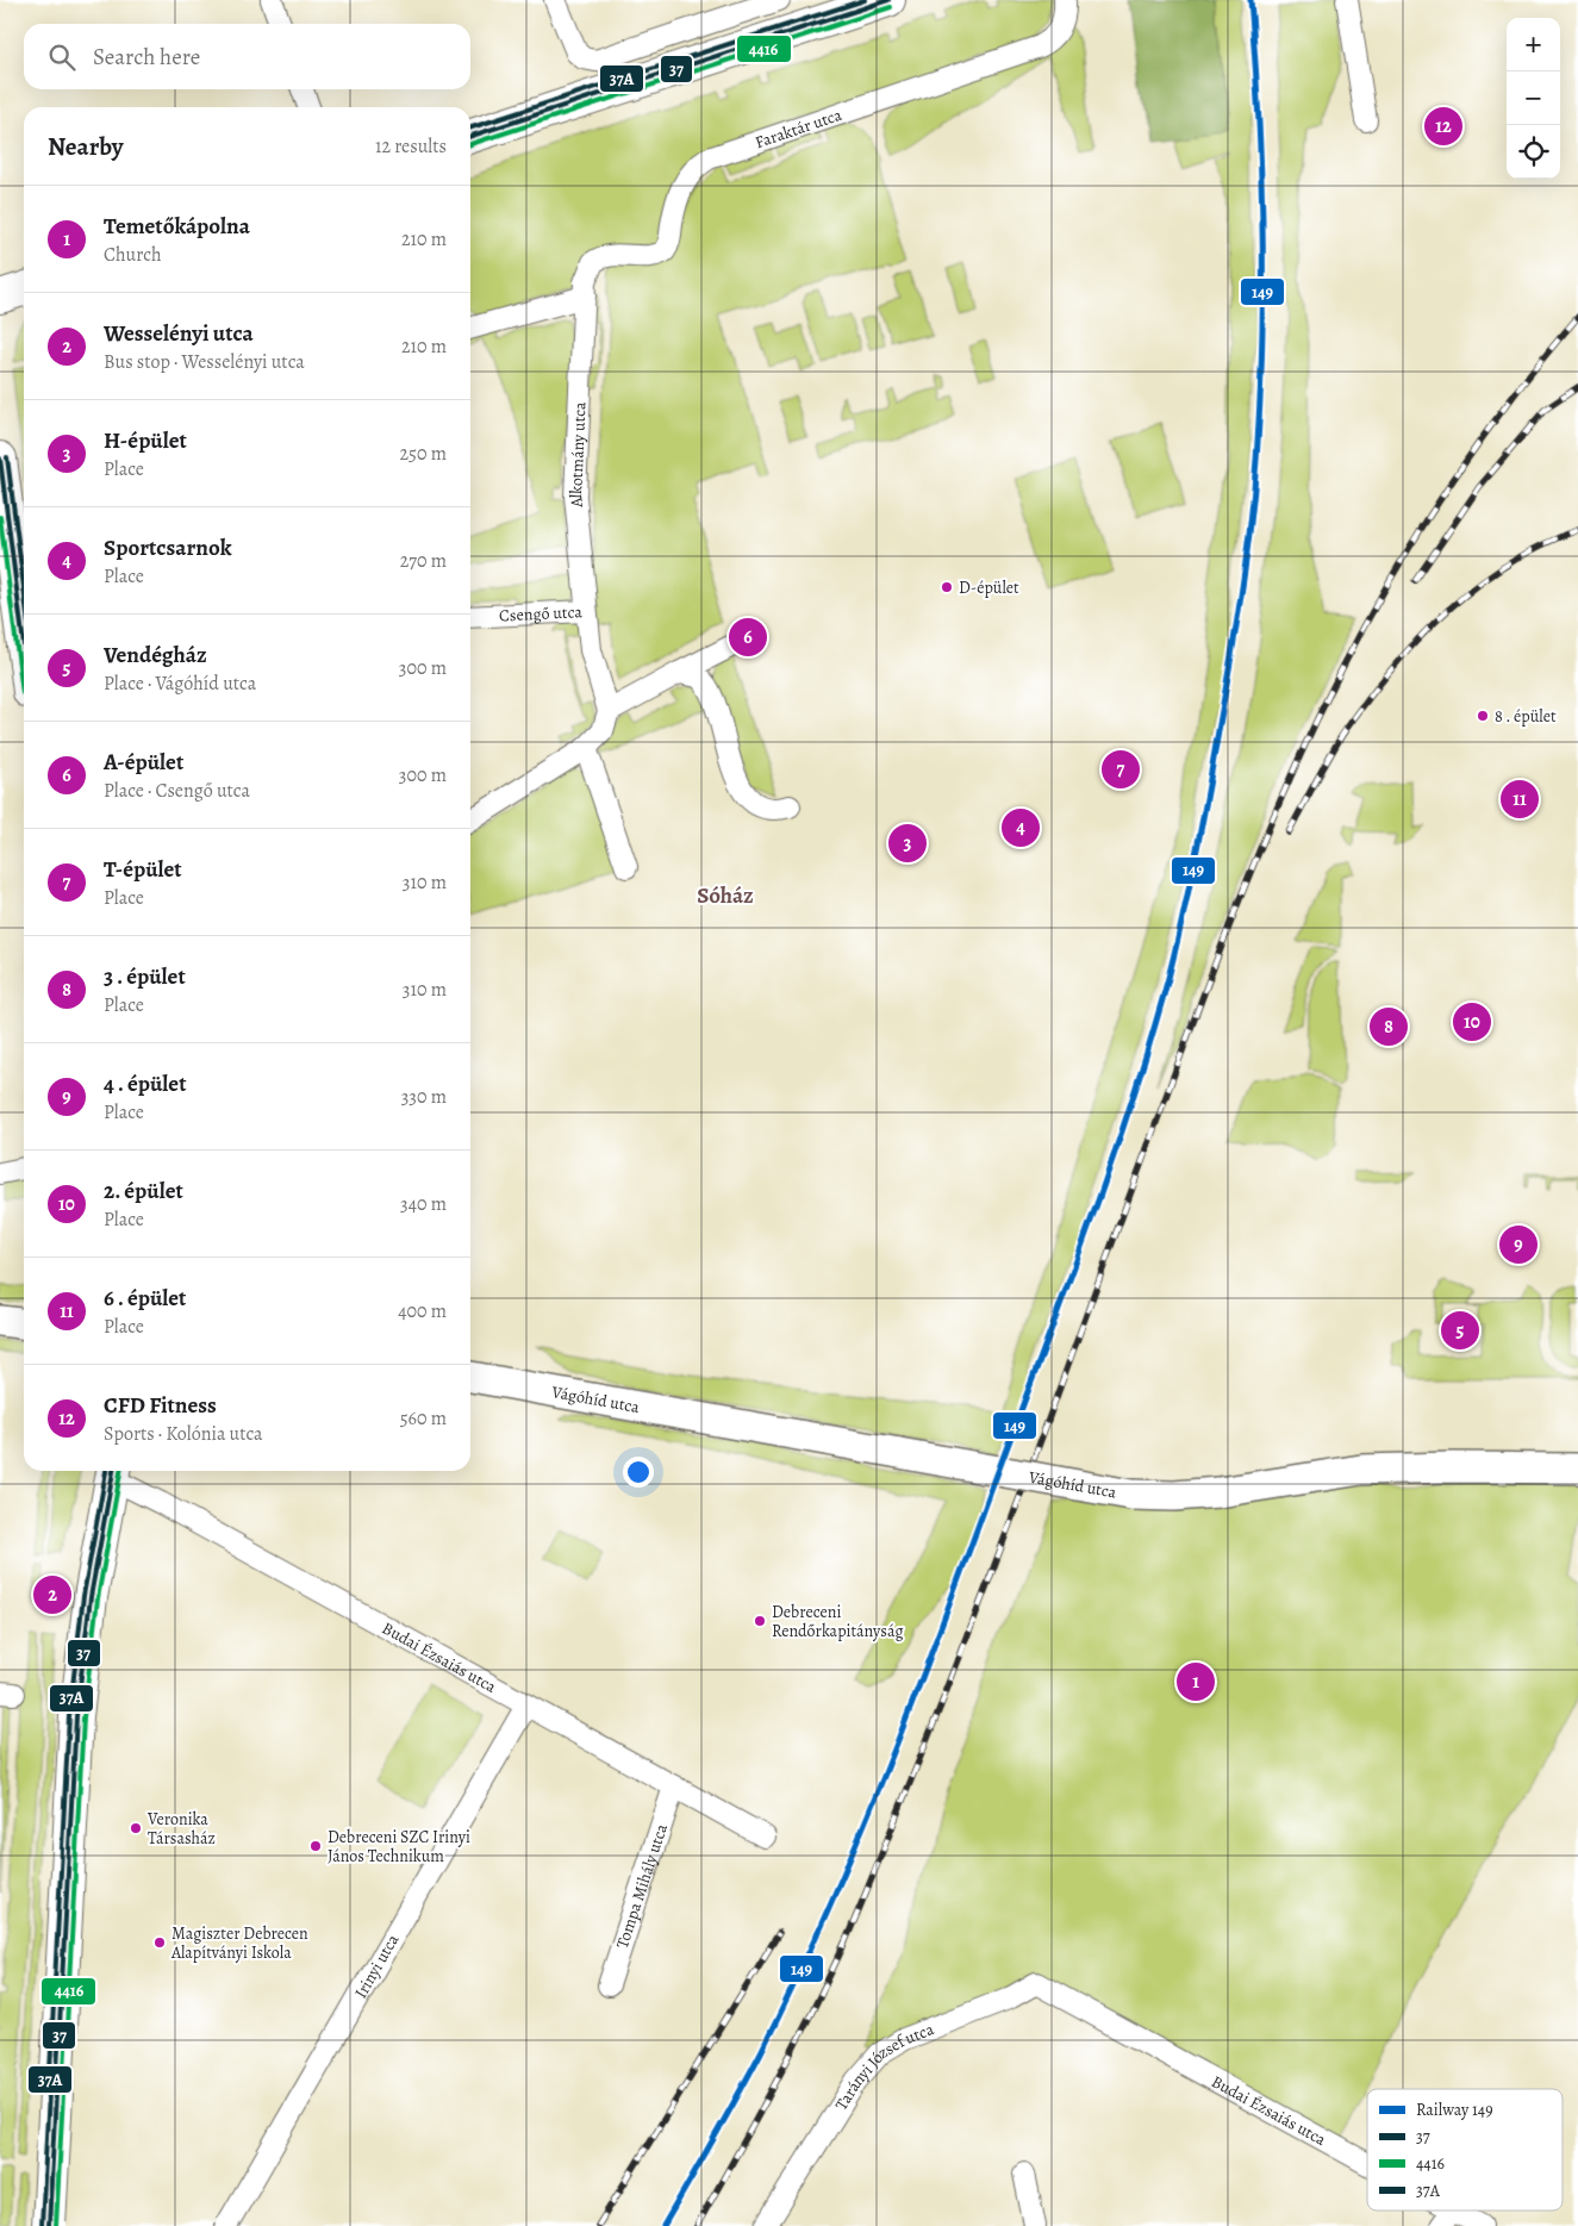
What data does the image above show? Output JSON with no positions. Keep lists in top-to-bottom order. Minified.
{"streets":{"main road":["Vágóhíd utca"],"street":["Faraktár utca","Alkotmány utca","Csengő utca","Budai Ézsaiás utca","Tompa Mihály utca","Irinyi utca","Tarányi József utca"]},"crossings":[["Faraktár utca","Alkotmány utca"],["Alkotmány utca","Csengő utca"],["Budai Ézsaiás utca","Tompa Mihály utca"],["Budai Ézsaiás utca","Irinyi utca"],["Budai Ézsaiás utca","Tarányi József utca"]],"districts":["Sóház"],"places":["D-épület","8 . épület","Debreceni Rendőrkapitányság","Veronika Társasház","Debreceni SZC Irinyi János Technikum","Magiszter Debrecen Alapítványi Iskola"],"lines":["rail line 149","transit line 37","transit line 37A","transit line 4416"],"legend":["Railway 149","37","4416","37A"],"page":{"map_buttons":["+","−"],"search":"Search here","pins":["12","6","7","11","4","3","10","8","9","5","2","1"],"heading":["Nearby","12 results"],"list":[{"mark":"1","name":"Temetőkápolna","note":"Church","value":"210 m"},{"mark":"2","name":"Wesselényi utca","note":"Bus stop · Wesselényi utca","value":"210 m"},{"mark":"3","name":"H-épület","note":"Place","value":"250 m"},{"mark":"4","name":"Sportcsarnok","note":"Place","value":"270 m"},{"mark":"5","name":"Vendégház","note":"Place · Vágóhíd utca","value":"300 m"},{"mark":"6","name":"A-épület","note":"Place · Csengő utca","value":"300 m"},{"mark":"7","name":"T-épület","note":"Place","value":"310 m"},{"mark":"8","name":"3 . épület","note":"Place","value":"310 m"},{"mark":"9","name":"4 . épület","note":"Place","value":"330 m"},{"mark":"10","name":"2. épület","note":"Place","value":"340 m"},{"mark":"11","name":"6 . épület","note":"Place","value":"400 m"},{"mark":"12","name":"CFD Fitness","note":"Sports · Kolónia utca","value":"560 m"}]}}
